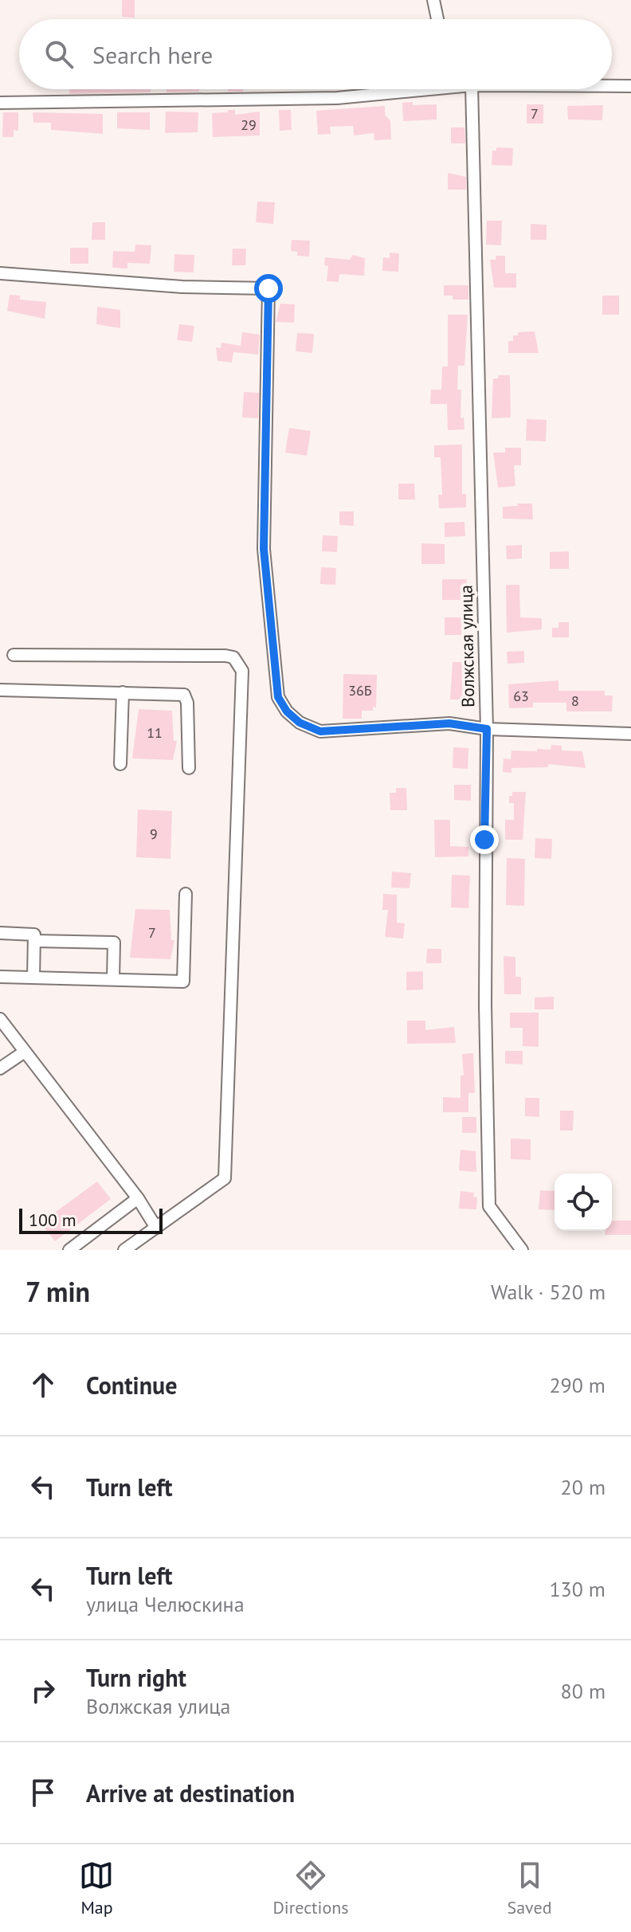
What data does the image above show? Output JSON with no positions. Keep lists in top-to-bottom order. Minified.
{"streets":{"street":["Волжская улица"]},"house_numbers":["7","29","36Б","63","8","11","9","7"],"scale_bar":"100 m","page":{"search":"Search here","scale":"100 m","heading":["7 min","Walk · 520 m"],"list":[["Continue","290 m"],["Turn left","20 m"],["Turn left","улица Челюскина","130 m"],["Turn right","Волжская улица","80 m"],"Arrive at destination"],"nav":["Map","Directions","Saved"]}}
